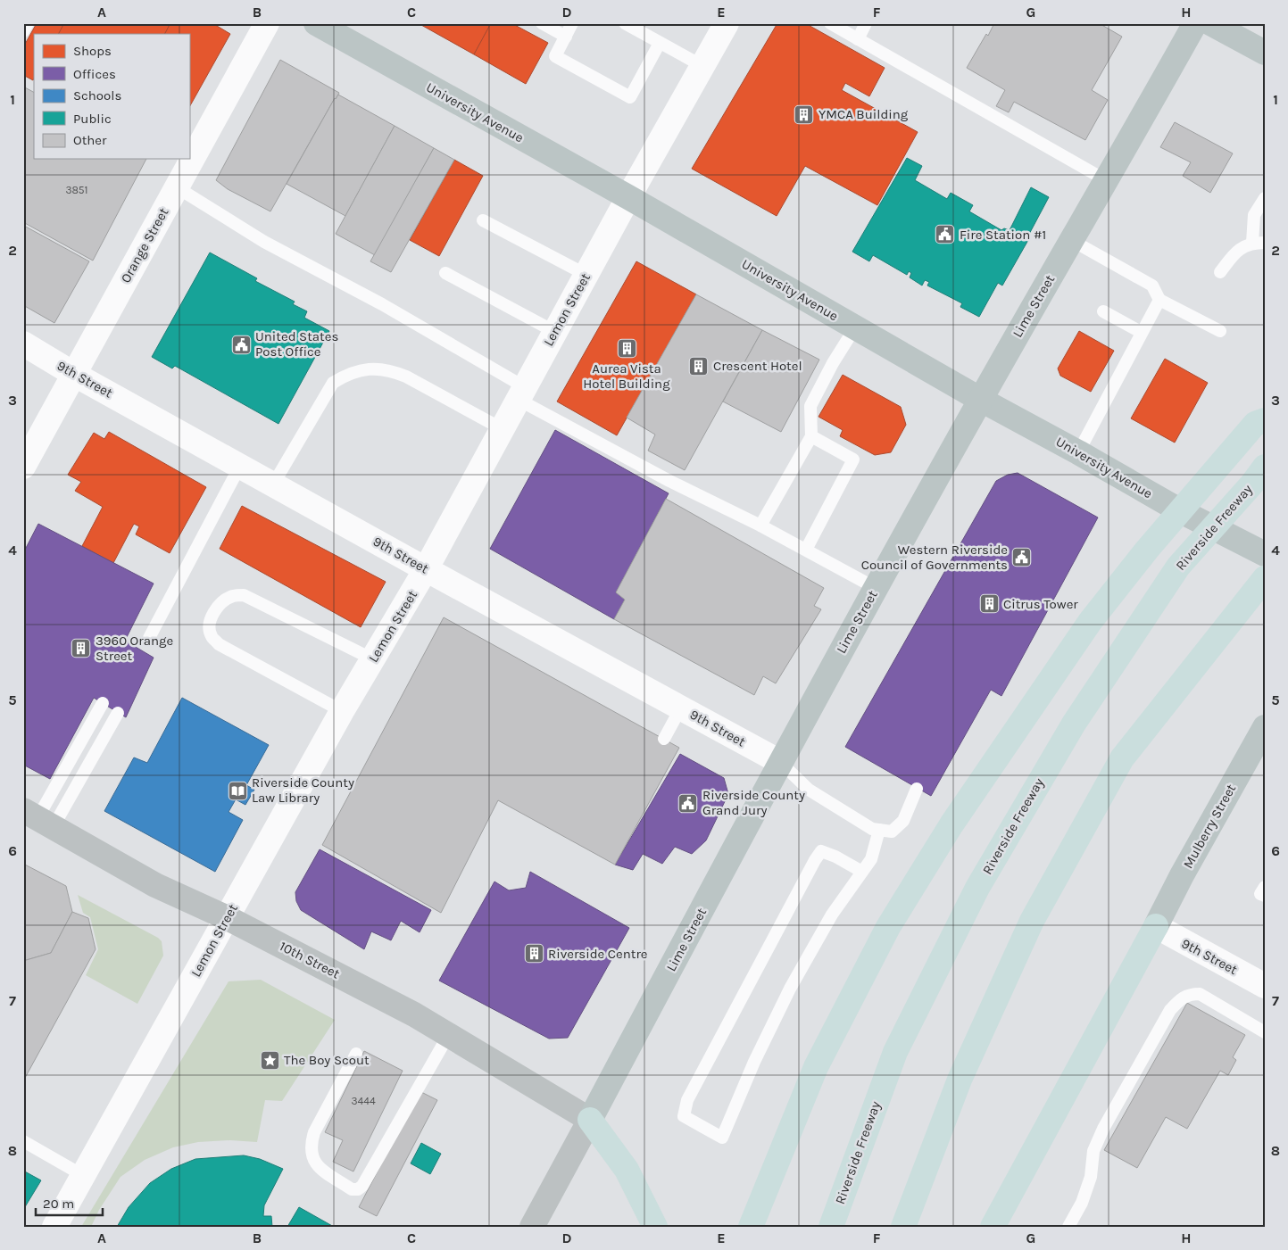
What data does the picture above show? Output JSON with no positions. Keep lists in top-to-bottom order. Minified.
{"streets":{"highway":["Riverside Freeway"],"main road":["University Avenue","Lime Street","Mulberry Street"],"street":["Orange Street","Lemon Street","9th Street","10th Street"]},"crossings":[["University Avenue","Lime Street"],["University Avenue","Lemon Street"],["Orange Street","9th Street"],["Lime Street","9th Street"],["Lime Street","10th Street"],["Lemon Street","9th Street"],["Lemon Street","10th Street"],["9th Street","Mulberry Street"]],"places":{"building":["YMCA Building","Aurea Vista Hotel Building","Crescent Hotel","Citrus Tower","3960 Orange Street","Riverside Centre"],"public building":["Fire Station #1","United States Post Office","Western Riverside Council of Governments","Riverside County Grand Jury"],"library":["Riverside County Law Library"],"place":["The Boy Scout"]},"house_numbers":["3851","3444"],"legend":["Shops","Offices","Schools","Public","Other"],"scale_bar":"20 m","grid":{"columns":["A","B","C","D","E","F","G","H"],"rows":["1","2","3","4","5","6","7","8"]}}
